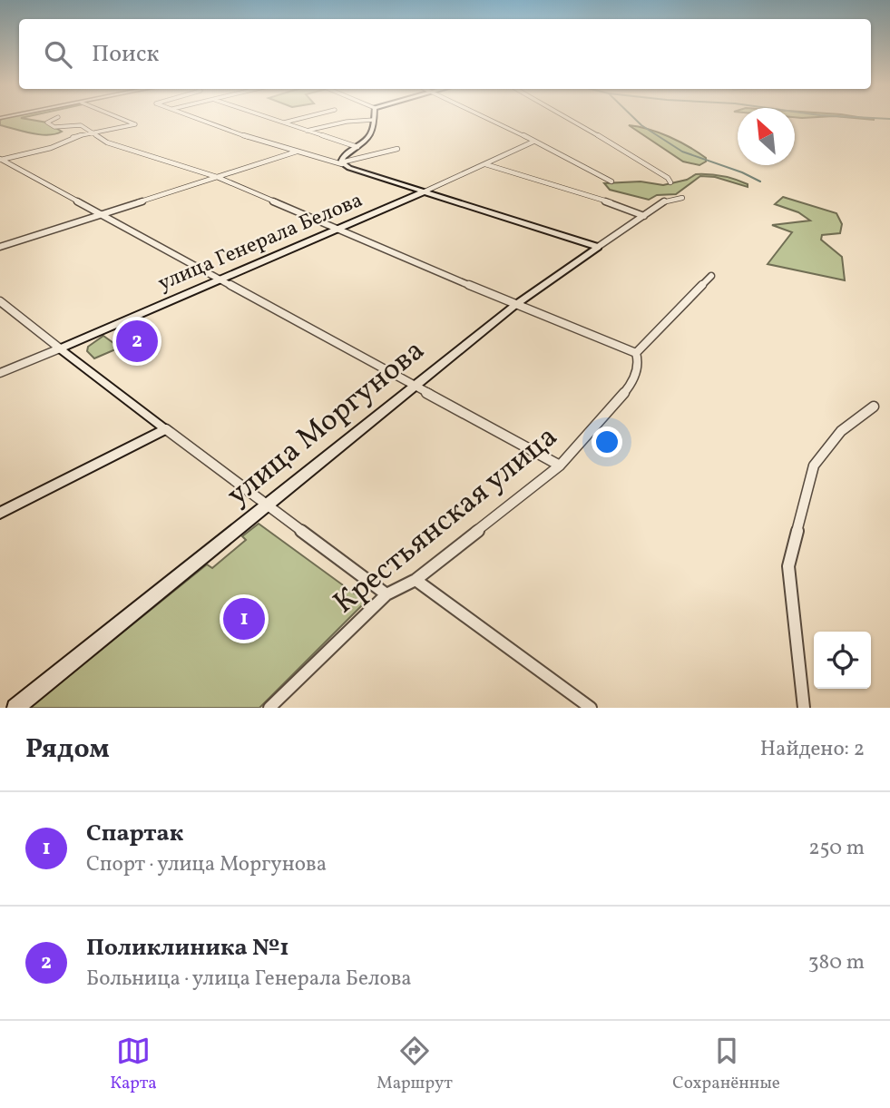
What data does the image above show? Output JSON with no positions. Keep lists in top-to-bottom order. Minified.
{"streets":{"main road":["улица Генерала Белова","улица Моргунова"],"street":["Крестьянская улица"]},"north":"top left","page":{"search":"Поиск","pins":["2","1"],"heading":["Рядом","Найдено: 2"],"list":[{"mark":"1","name":"Спартак","note":"Спорт · улица Моргунова","value":"250 m"},{"mark":"2","name":"Поликлиника №1","note":"Больница · улица Генерала Белова","value":"380 m"}],"nav":["Карта","Маршрут","Сохранённые"]}}
